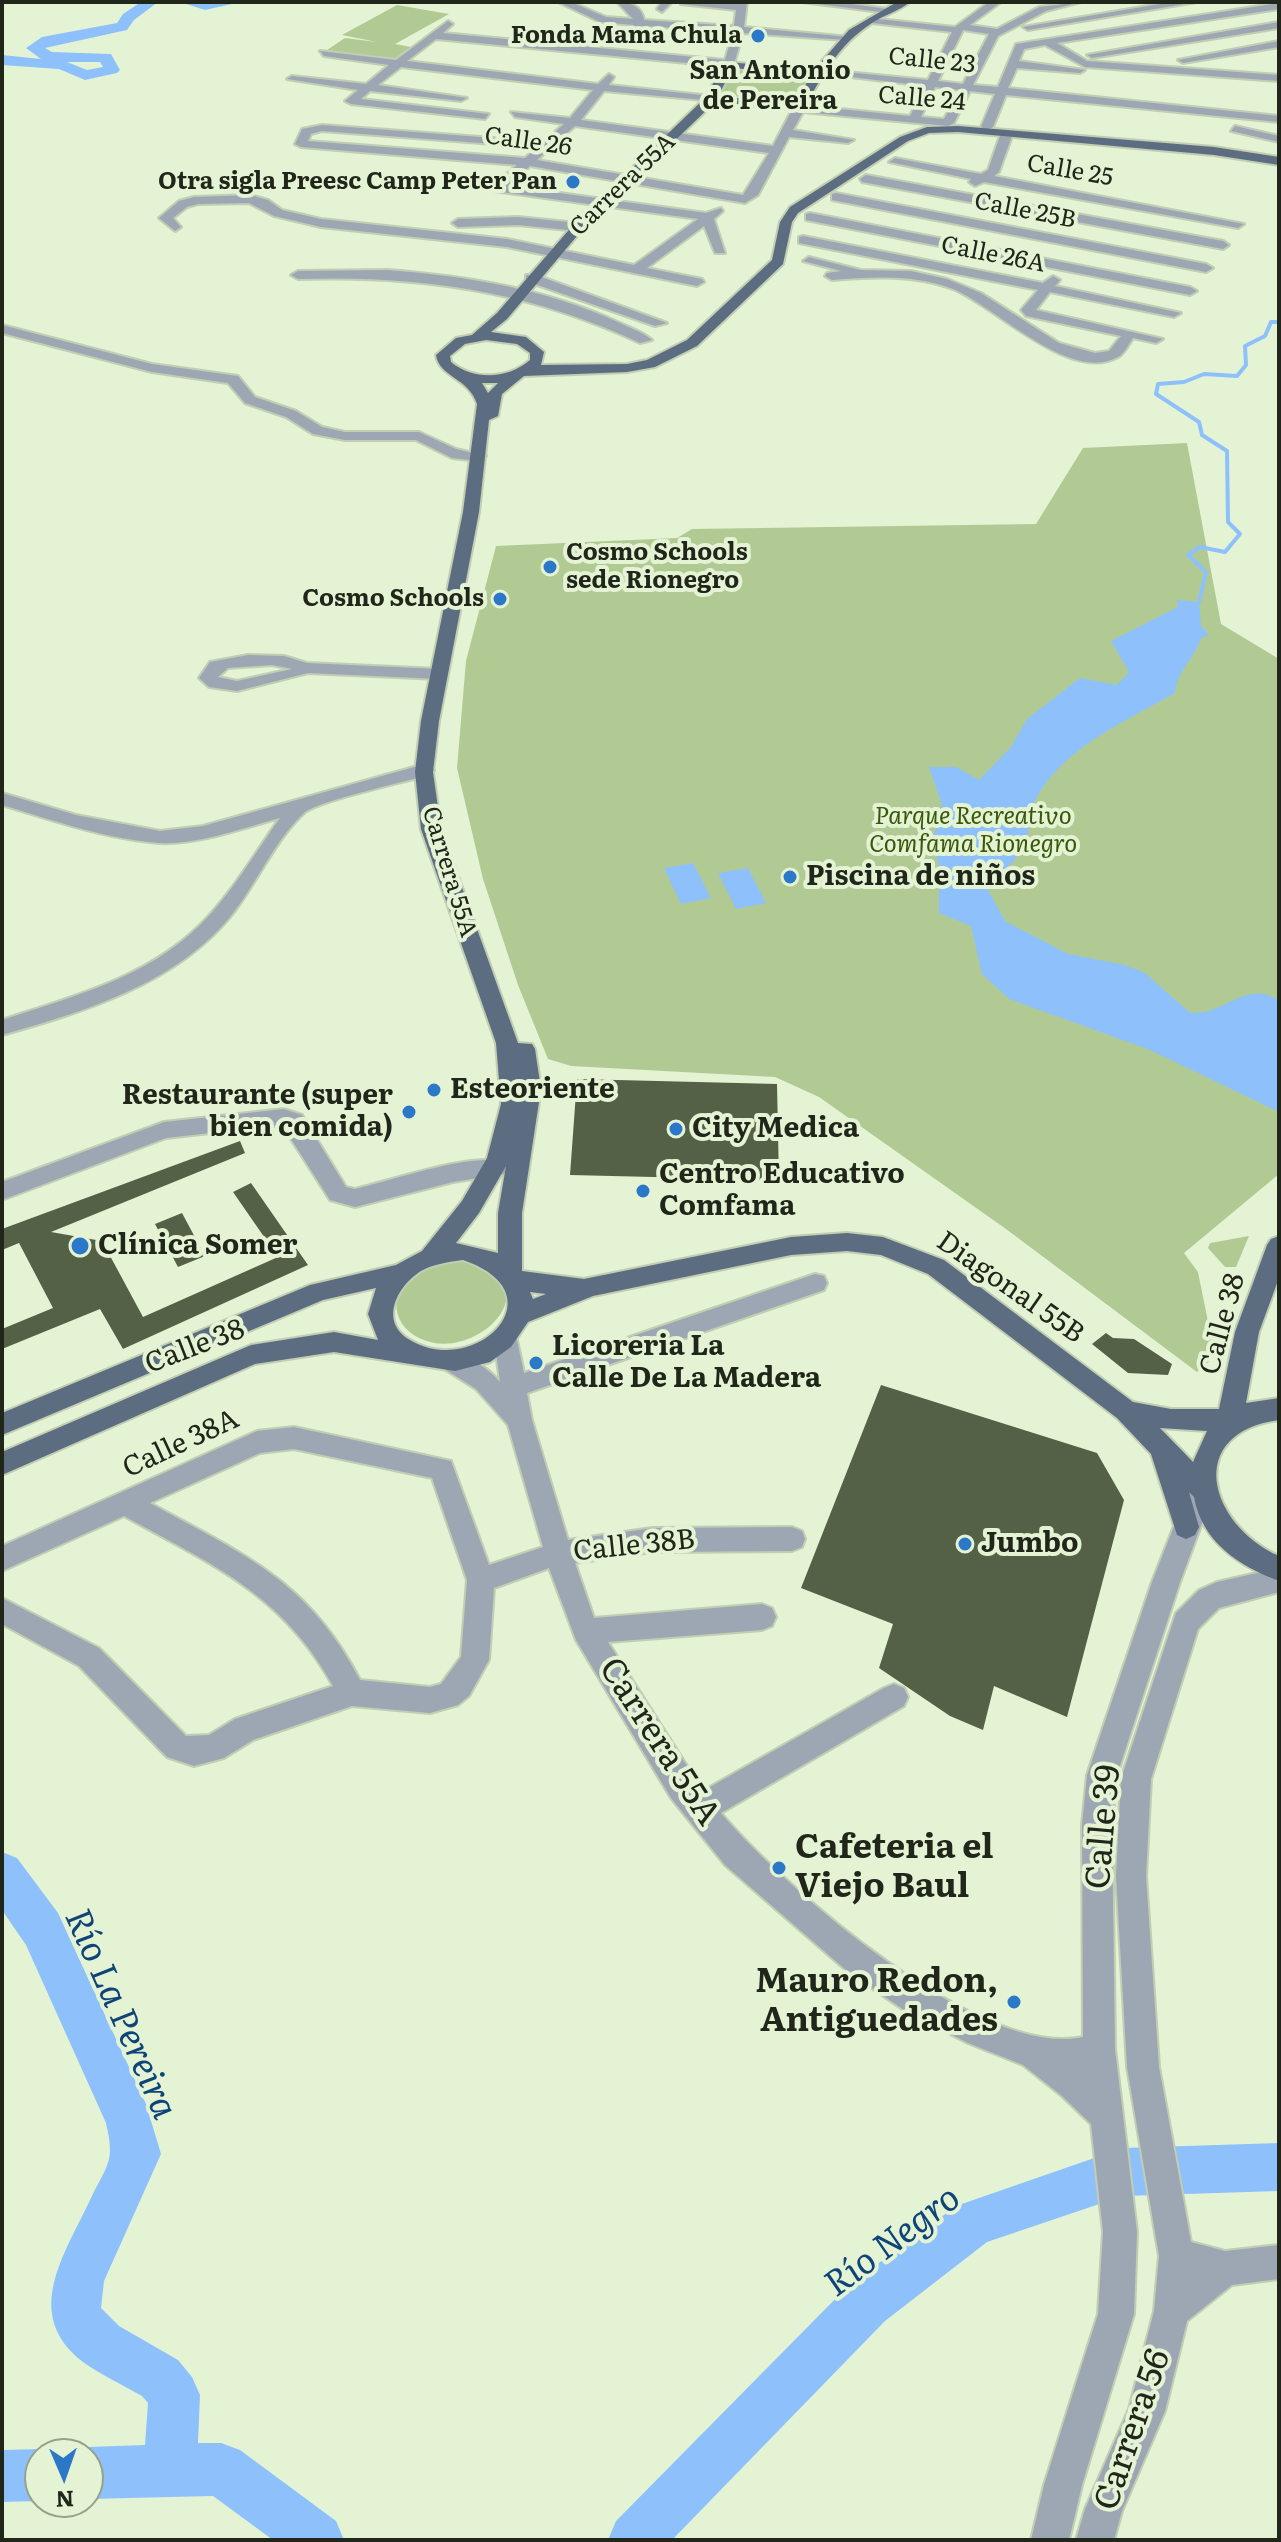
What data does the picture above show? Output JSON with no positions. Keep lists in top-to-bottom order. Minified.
{"streets":{"main road":["Calle 23","Calle 24","Carrera 55A","Diagonal 55B","Calle 38"],"street":["Calle 26","Calle 25","Calle 25B","Calle 26A","Calle 38A","Calle 38B","Calle 39","Carrera 56"]},"crossings":[["Calle 23","Carrera 55A"],["Calle 24","Carrera 55A"],["Calle 26","Carrera 55A"],["Carrera 55A","Calle 38"],["Carrera 55A","Calle 38B"],["Carrera 55A","Calle 39"],["Carrera 55A","Carrera 56"],["Diagonal 55B","Calle 38"],["Diagonal 55B","Calle 39"],["Calle 38","Calle 39"],["Calle 38A","Calle 38B"],["Calle 39","Carrera 56"]],"districts":["San Antonio de Pereira"],"water":["Río La Pereira","Río Negro"],"parks":["Parque Recreativo Comfama Rionegro"],"places":["Fonda Mama Chula","Otra sigla Preesc Camp Peter Pan","Cosmo Schools sede Rionegro","Cosmo Schools","Piscina de niños","Esteoriente","Restaurante (super bien comida)","City Medica","Centro Educativo Comfama","Clínica Somer","Licoreria La Calle De La Madera","Jumbo","Cafeteria el Viejo Baul","Mauro Redon, Antiguedades"],"north":"bottom"}
